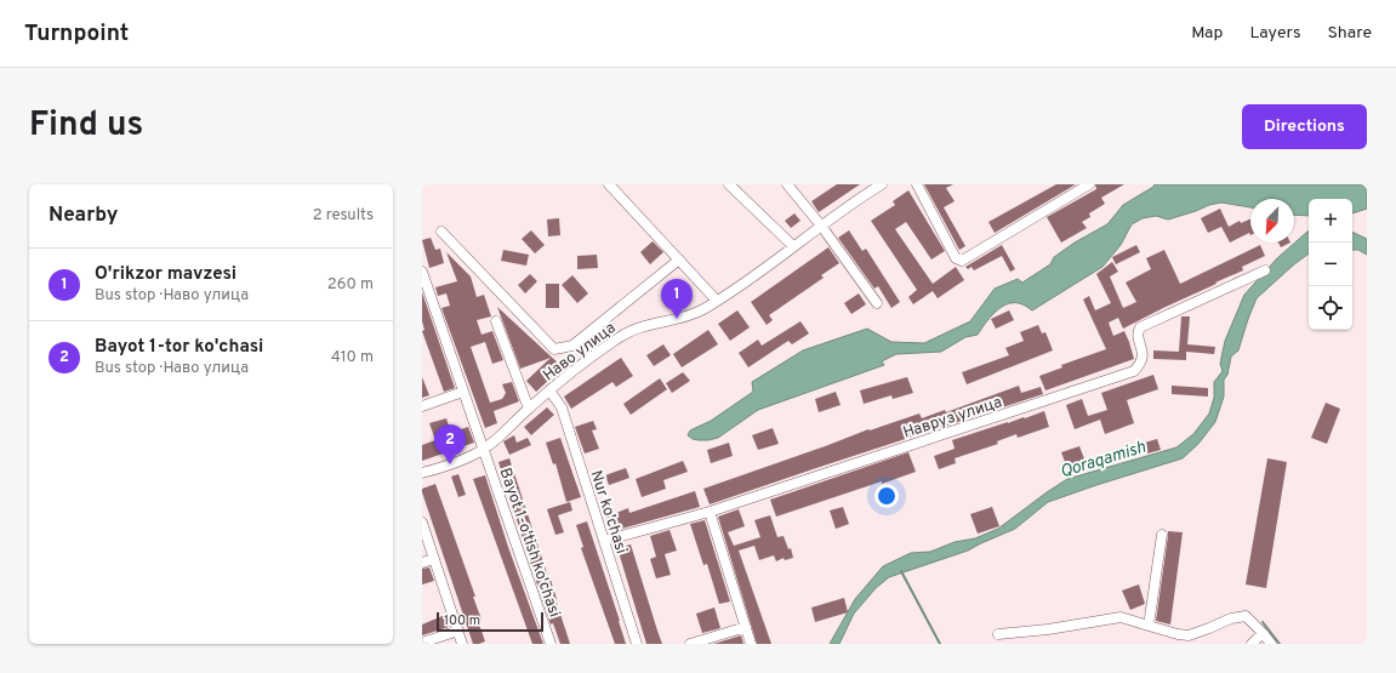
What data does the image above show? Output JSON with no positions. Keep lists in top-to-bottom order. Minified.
{"streets":{"street":["Наво улица","Навруз улица","Nur ko'chasi","Bayot 1-o'tish ko'chasi"]},"crossings":[["Наво улица","Nur ko'chasi"],["Наво улица","Bayot 1-o'tish ko'chasi"],["Навруз улица","Nur ko'chasi"]],"water":["Qoraqamish"],"scale_bar":"100 m","north":"bottom left","page":{"header":"Turnpoint","nav":["Map","Layers","Share"],"title":"Find us","buttons":"Directions","heading":["Nearby","2 results"],"map_buttons":["+","−"],"list":[{"mark":"1","name":"O'rikzor mavzesi","note":"Bus stop · Наво улица","value":"260 m"},{"mark":"2","name":"Bayot 1-tor ko'chasi","note":"Bus stop · Наво улица","value":"410 m"}],"pins":["1","2"],"scale":"100 m"}}
